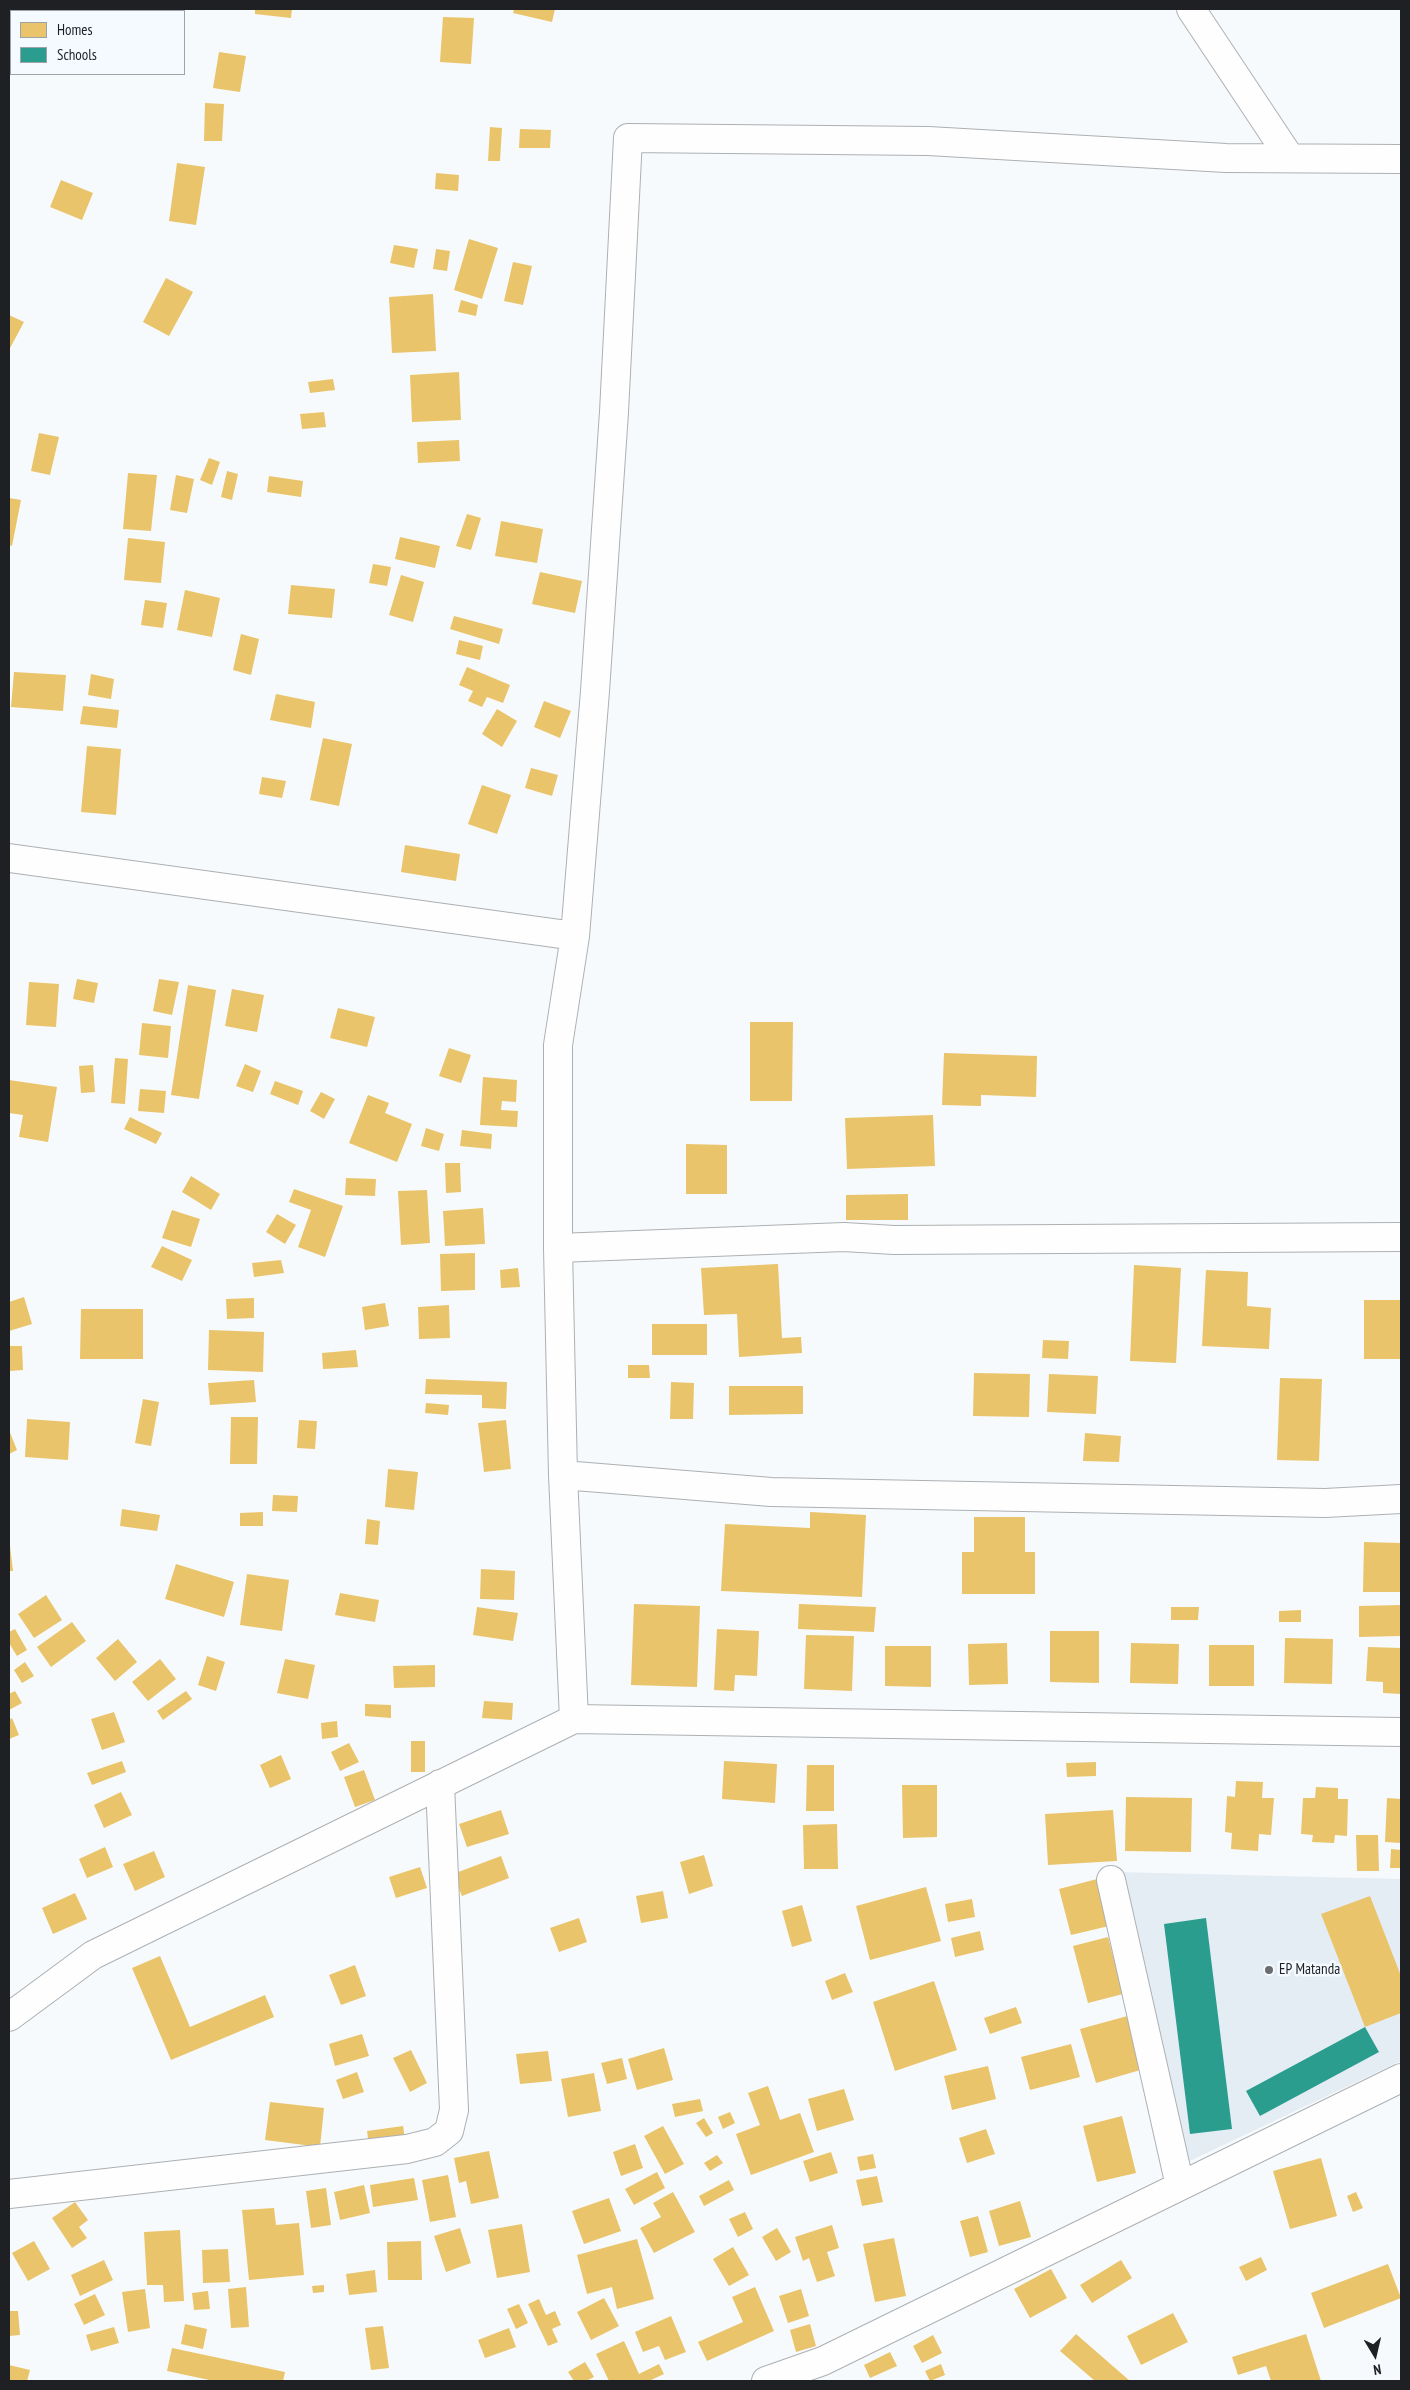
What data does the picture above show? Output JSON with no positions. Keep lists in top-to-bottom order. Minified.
{"places":["EP Matanda"],"legend":["Homes","Schools"],"north":"bottom"}
